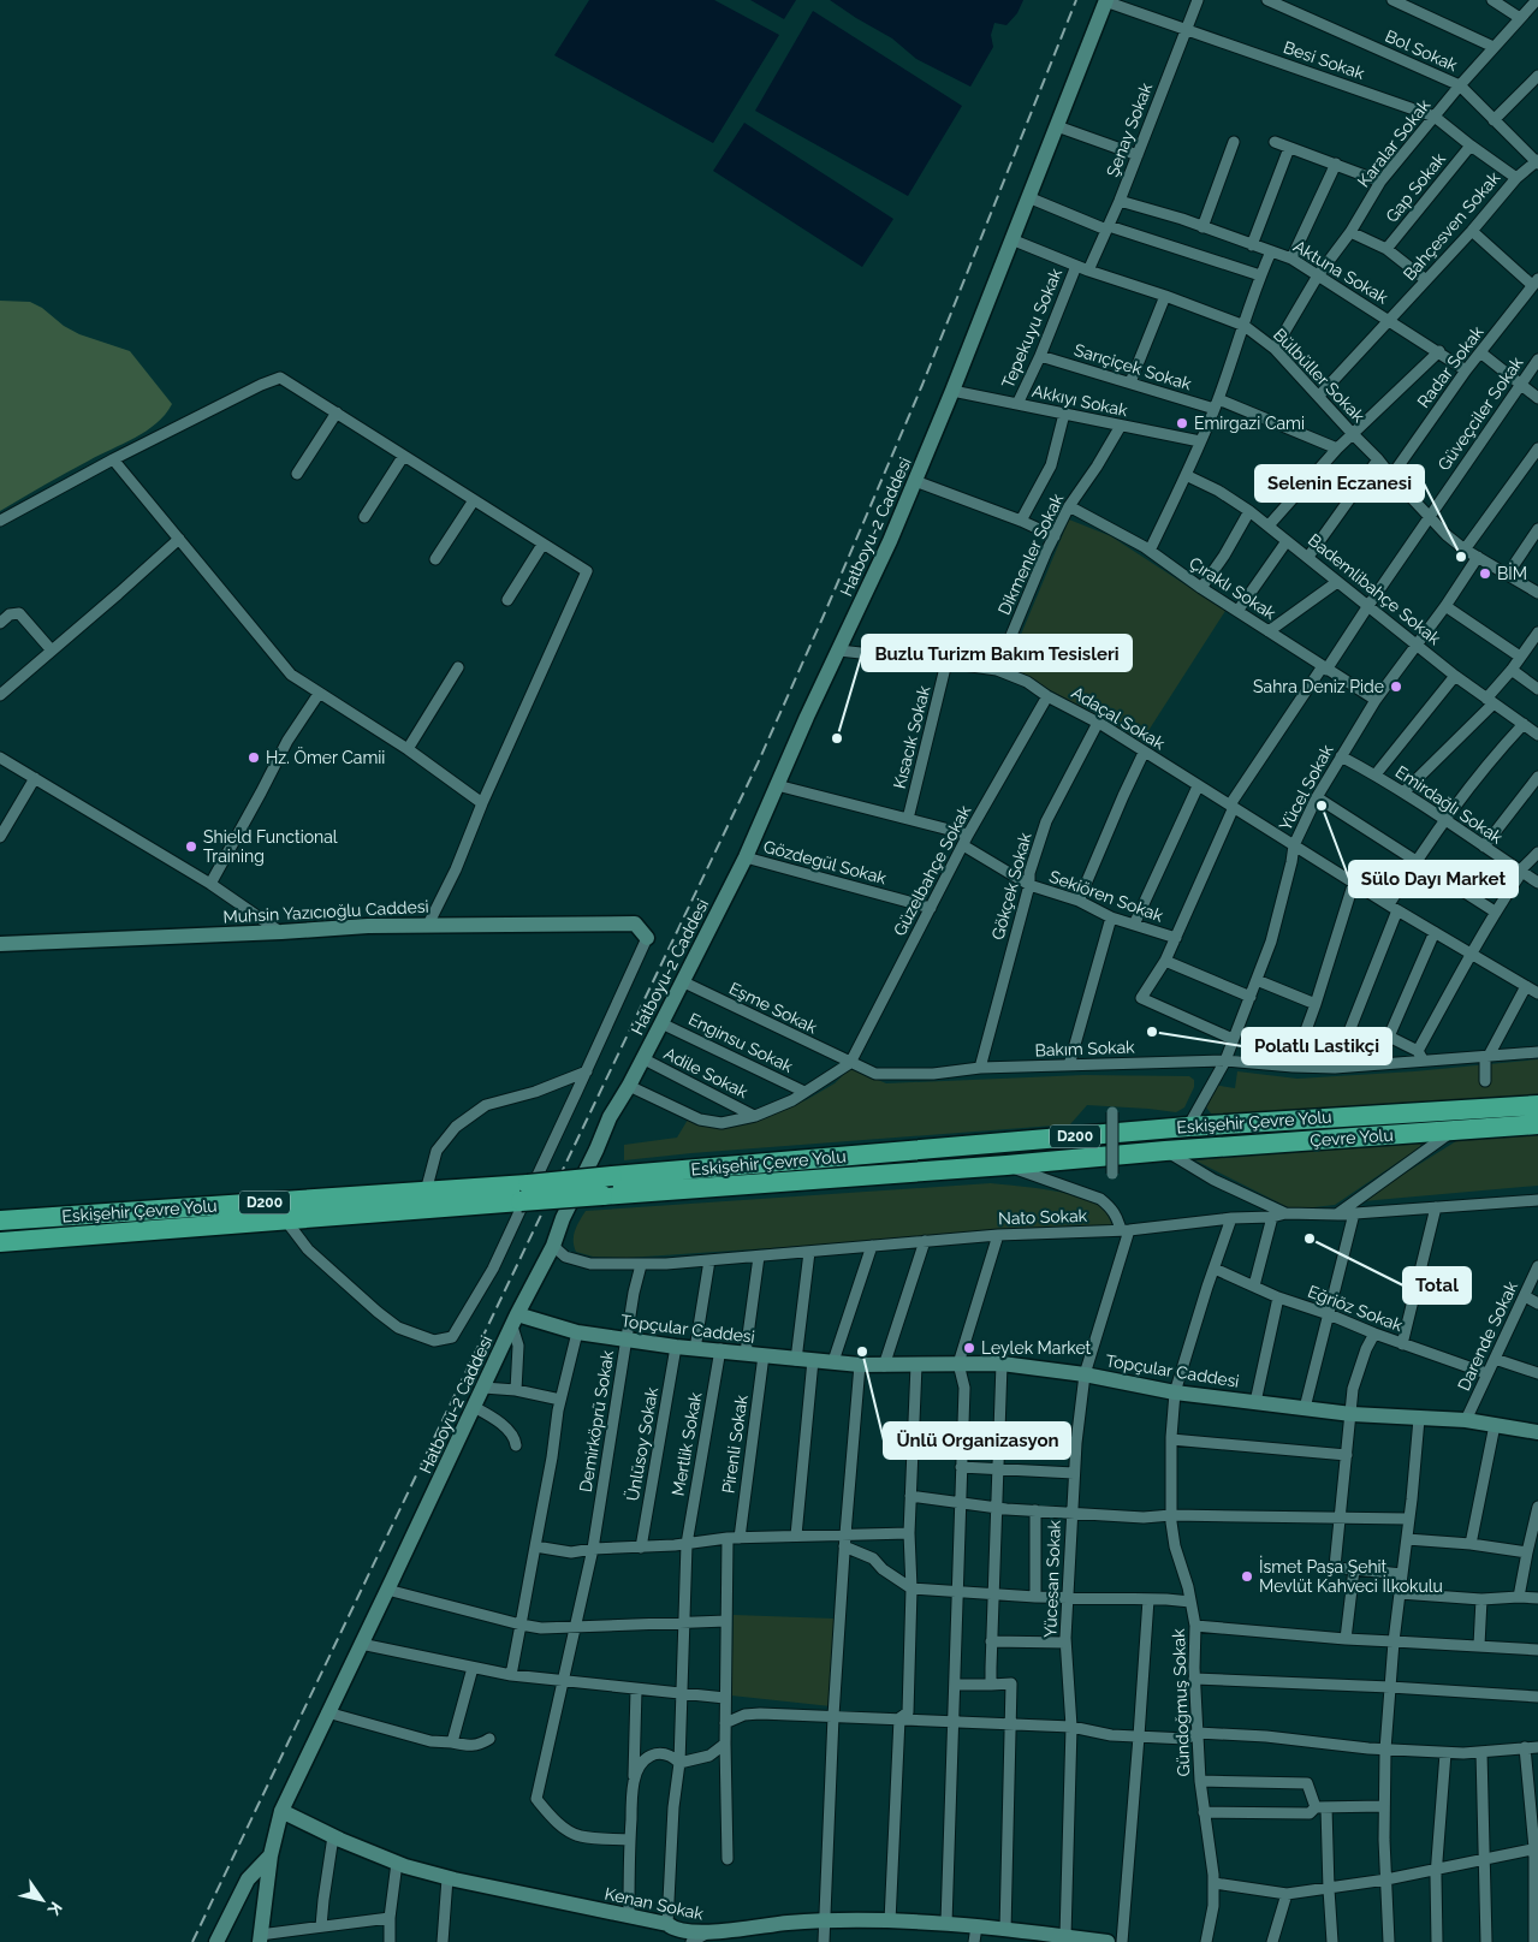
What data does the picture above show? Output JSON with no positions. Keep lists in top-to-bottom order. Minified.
{"streets":{"highway":["Eskişehir Çevre Yolu","D200","Çevre Yolu"],"street":["Bol Sokak","Besi Sokak","Şenay Sokak","Karalar Sokak","Gap Sokak","Bahçesven Sokak","Aktuna Sokak","Tepekuyu Sokak","Sarıçiçek Sokak","Radar Sokak","Bülbüller Sokak","Akkıyı Sokak","Güveçciler Sokak","Hatboyu-2 Caddesi","Dikmenler Sokak","Çıraklı Sokak","Bademlibahçe Sokak","Adaçal Sokak","Kısacık Sokak","Yücel Sokak","Emirdağlı Sokak","Gözdegül Sokak","Güzelbahçe Sokak","Gökçek Sokak","Sekiören Sokak","Muhsin Yazıcıoğlu Caddesi","Eşme Sokak","Enginsu Sokak","Bakım Sokak","Adile Sokak","Nato Sokak","Eğriöz Sokak","Topçular Caddesi","Darende Sokak","Demirköprü Sokak","Ünlüsoy Sokak","Mertlik Sokak","Pirenli Sokak","Yücesan Sokak","Gündoğmuş Sokak","Kenan Sokak"]},"crossings":[["Bol Sokak","Karalar Sokak"],["Bol Sokak","Bahçesven Sokak"],["Besi Sokak","Şenay Sokak"],["Besi Sokak","Karalar Sokak"],["Besi Sokak","Gap Sokak"],["Besi Sokak","Bahçesven Sokak"],["Besi Sokak","Hatboyu-2 Caddesi"],["Şenay Sokak","Aktuna Sokak"],["Şenay Sokak","Bülbüller Sokak"],["Karalar Sokak","Aktuna Sokak"],["Karalar Sokak","Bülbüller Sokak"],["Bahçesven Sokak","Aktuna Sokak"],["Bahçesven Sokak","Bülbüller Sokak"],["Aktuna Sokak","Radar Sokak"],["Tepekuyu Sokak","Sarıçiçek Sokak"],["Tepekuyu Sokak","Bülbüller Sokak"],["Tepekuyu Sokak","Akkıyı Sokak"],["Radar Sokak","Bülbüller Sokak"],["Bülbüller Sokak","Güveçciler Sokak"],["Bülbüller Sokak","Hatboyu-2 Caddesi"],["Bülbüller Sokak","Yücel Sokak"],["Akkıyı Sokak","Hatboyu-2 Caddesi"],["Akkıyı Sokak","Dikmenler Sokak"],["Güveçciler Sokak","Çıraklı Sokak"],["Güveçciler Sokak","Bademlibahçe Sokak"],["Güveçciler Sokak","Adaçal Sokak"],["Güveçciler Sokak","Yücel Sokak"],["Güveçciler Sokak","Sekiören Sokak"],["Hatboyu-2 Caddesi","Adaçal Sokak"],["Hatboyu-2 Caddesi","Gözdegül Sokak"],["Hatboyu-2 Caddesi","Eşme Sokak"],["Hatboyu-2 Caddesi","Enginsu Sokak"],["Hatboyu-2 Caddesi","Adile Sokak"],["Hatboyu-2 Caddesi","Nato Sokak"],["Hatboyu-2 Caddesi","Topçular Caddesi"],["Hatboyu-2 Caddesi","Kenan Sokak"],["Dikmenler Sokak","Çıraklı Sokak"],["Dikmenler Sokak","Adaçal Sokak"],["Çıraklı Sokak","Yücel Sokak"],["Bademlibahçe Sokak","Yücel Sokak"],["Adaçal Sokak","Kısacık Sokak"],["Adaçal Sokak","Yücel Sokak"],["Adaçal Sokak","Güzelbahçe Sokak"],["Adaçal Sokak","Gökçek Sokak"],["Yücel Sokak","Emirdağlı Sokak"],["Yücel Sokak","Bakım Sokak"],["Yücel Sokak","Eskişehir Çevre Yolu"],["Gözdegül Sokak","Güzelbahçe Sokak"],["Güzelbahçe Sokak","Sekiören Sokak"],["Güzelbahçe Sokak","Eşme Sokak"],["Güzelbahçe Sokak","Bakım Sokak"],["Gökçek Sokak","Sekiören Sokak"],["Gökçek Sokak","Bakım Sokak"],["Eşme Sokak","Bakım Sokak"],["Eskişehir Çevre Yolu","Çevre Yolu"],["Nato Sokak","Demirköprü Sokak"],["Nato Sokak","Yücesan Sokak"],["Nato Sokak","Gündoğmuş Sokak"],["Eğriöz Sokak","Darende Sokak"],["Eğriöz Sokak","Gündoğmuş Sokak"],["Topçular Caddesi","Darende Sokak"],["Topçular Caddesi","Demirköprü Sokak"],["Topçular Caddesi","Ünlüsoy Sokak"],["Topçular Caddesi","Mertlik Sokak"],["Topçular Caddesi","Pirenli Sokak"],["Topçular Caddesi","Yücesan Sokak"],["Topçular Caddesi","Gündoğmuş Sokak"],["Mertlik Sokak","Kenan Sokak"],["Yücesan Sokak","Kenan Sokak"]],"places":["Emirgazi Cami","Selenin Eczanesi","BİM","Sahra Deniz Pide","Buzlu Turizm Bakım Tesisleri","Hz. Ömer Camii","Sülo Dayı Market","Shield Functional Training","Polatlı Lastikçi","Total","Leylek Market","Ünlü Organizasyon","İsmet Paşa Şehit Mevlüt Kahveci İlkokulu"],"north":"bottom right"}
